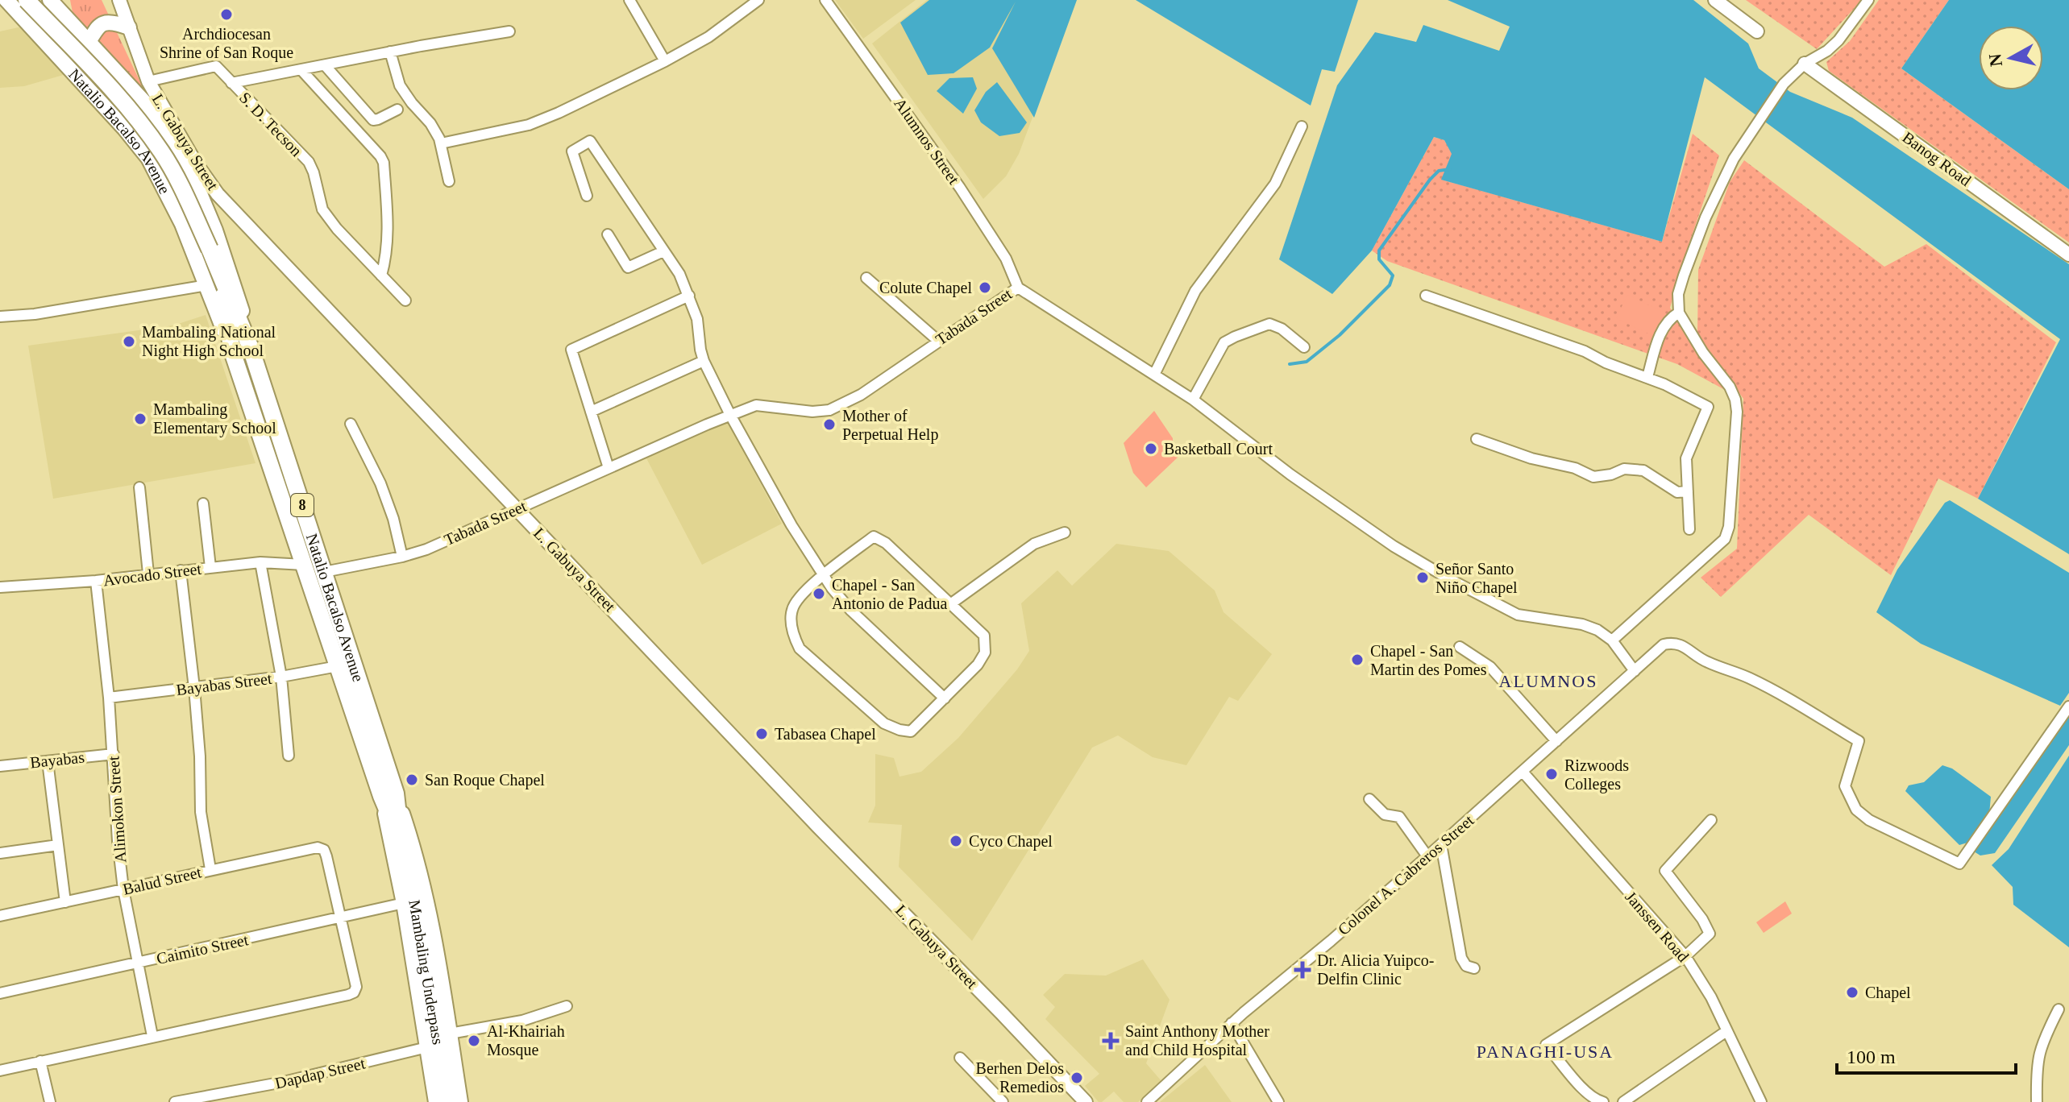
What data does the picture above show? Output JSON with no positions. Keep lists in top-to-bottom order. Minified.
{"streets":{"main road":["Natalio Bacalso Avenue","8","Mambaling Underpass"],"street":["S. D. Tecson","Alumnos Street","L. Gabuya Street","Banog Road","Tabada Street","Avocado Street","Bayabas Street","Bayabas","Alimokon Street","Colonel A. Cabreros Street","Balud Street","Janssen Road","Caimito Street","Dapdap Street"]},"crossings":[["S. D. Tecson","L. Gabuya Street"],["Natalio Bacalso Avenue","Tabada Street"],["Natalio Bacalso Avenue","8"],["Natalio Bacalso Avenue","Avocado Street"],["Natalio Bacalso Avenue","Bayabas Street"],["Natalio Bacalso Avenue","Caimito Street"],["Natalio Bacalso Avenue","Mambaling Underpass"],["Natalio Bacalso Avenue","Dapdap Street"],["Alumnos Street","Tabada Street"],["L. Gabuya Street","Tabada Street"],["Tabada Street","Colonel A. Cabreros Street"],["Avocado Street","Alimokon Street"],["Bayabas Street","Alimokon Street"],["Bayabas","Alimokon Street"],["Alimokon Street","Balud Street"],["Alimokon Street","Caimito Street"],["Colonel A. Cabreros Street","Janssen Road"],["Balud Street","Caimito Street"]],"districts":["ALUMNOS","PANAGHI-USA"],"places":{"other":["Archdiocesan Shrine of San Roque","Colute Chapel","Mambaling National Night High School","Mambaling Elementary School","Mother of Perpetual Help","Basketball Court","Señor Santo Niño Chapel","Chapel - San Antonio de Padua","Chapel - San Martin des Pomes","Tabasea Chapel","Rizwoods Colleges","San Roque Chapel","Cyco Chapel","Chapel","Al-Khairiah Mosque","Berhen Delos Remedios"],"health":["Dr. Alicia Yuipco- Delfin Clinic","Saint Anthony Mother and Child Hospital"]},"scale_bar":"100 m","north":"left"}
